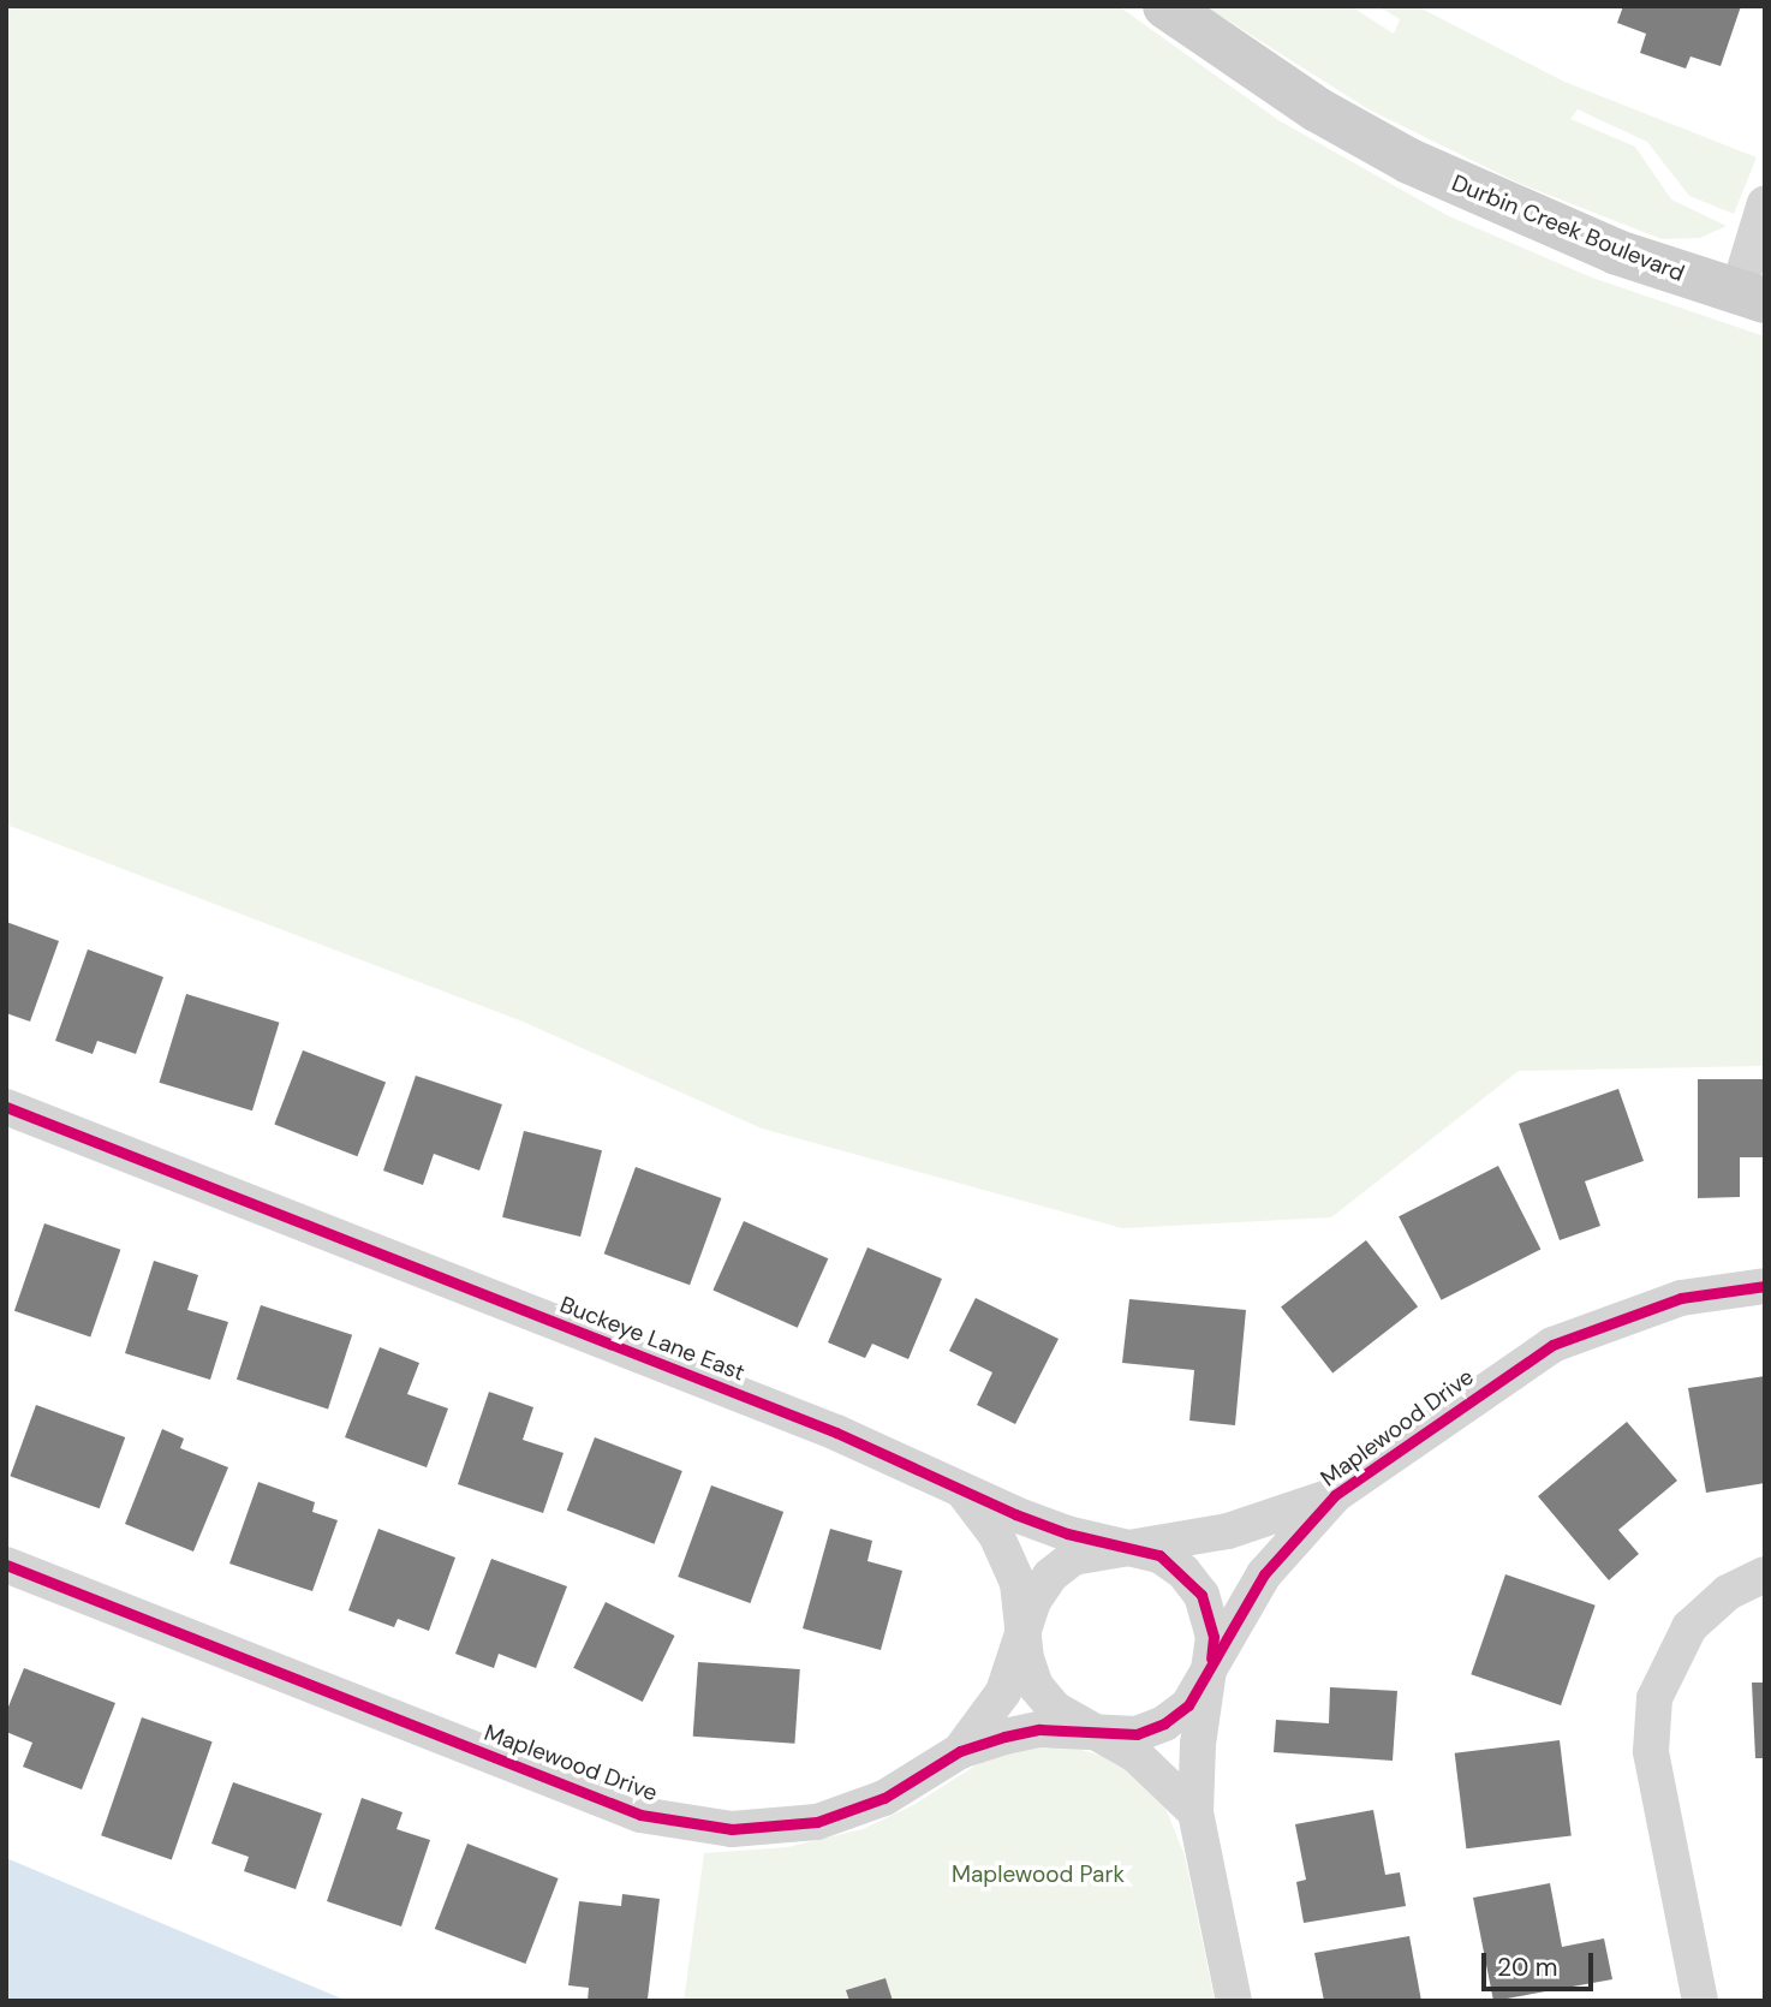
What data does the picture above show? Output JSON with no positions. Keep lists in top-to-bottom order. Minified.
{"streets":{"street":["Durbin Creek Boulevard","Buckeye Lane East","Maplewood Drive"]},"crossings":[["Buckeye Lane East","Maplewood Drive"]],"parks":["Maplewood Park"],"scale_bar":"20 m"}
